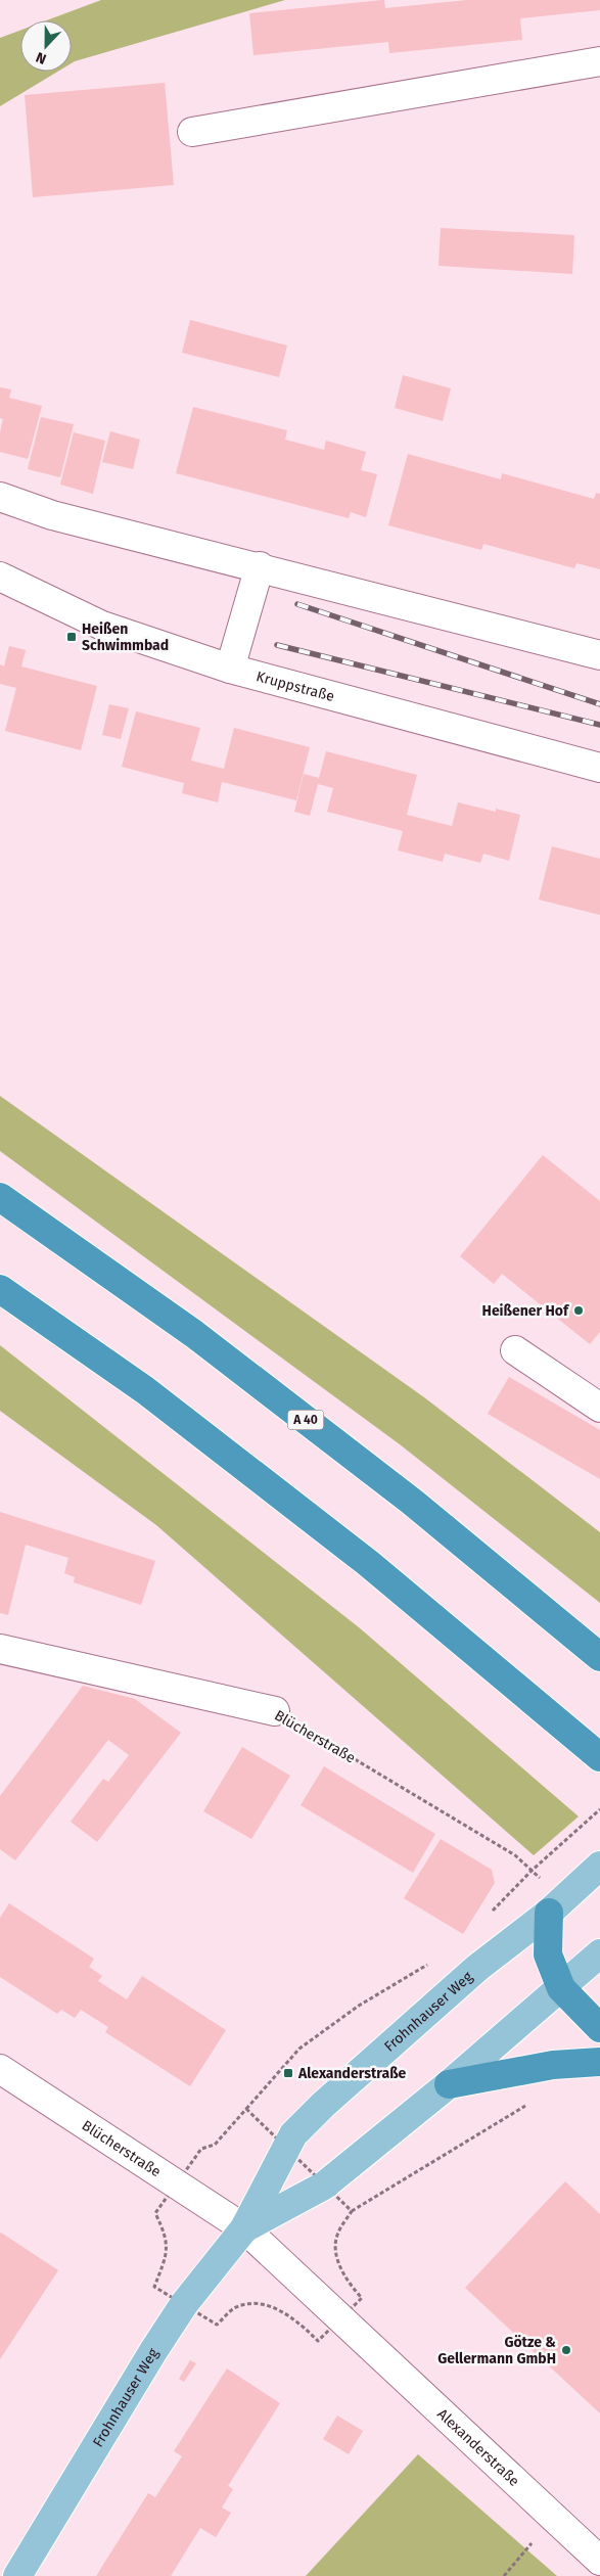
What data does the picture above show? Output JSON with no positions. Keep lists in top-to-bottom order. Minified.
{"streets":{"highway":["A 40"],"main road":["Frohnhauser Weg"],"street":["Kruppstraße","Blücherstraße","Alexanderstraße"]},"crossings":[["Blücherstraße","Frohnhauser Weg"],["Blücherstraße","Alexanderstraße"],["Frohnhauser Weg","Alexanderstraße"]],"places":{"transit":["Heißen Schwimmbad","Alexanderstraße"],"other":["Heißener Hof","Götze & Gellermann GmbH"]},"north":"bottom"}
